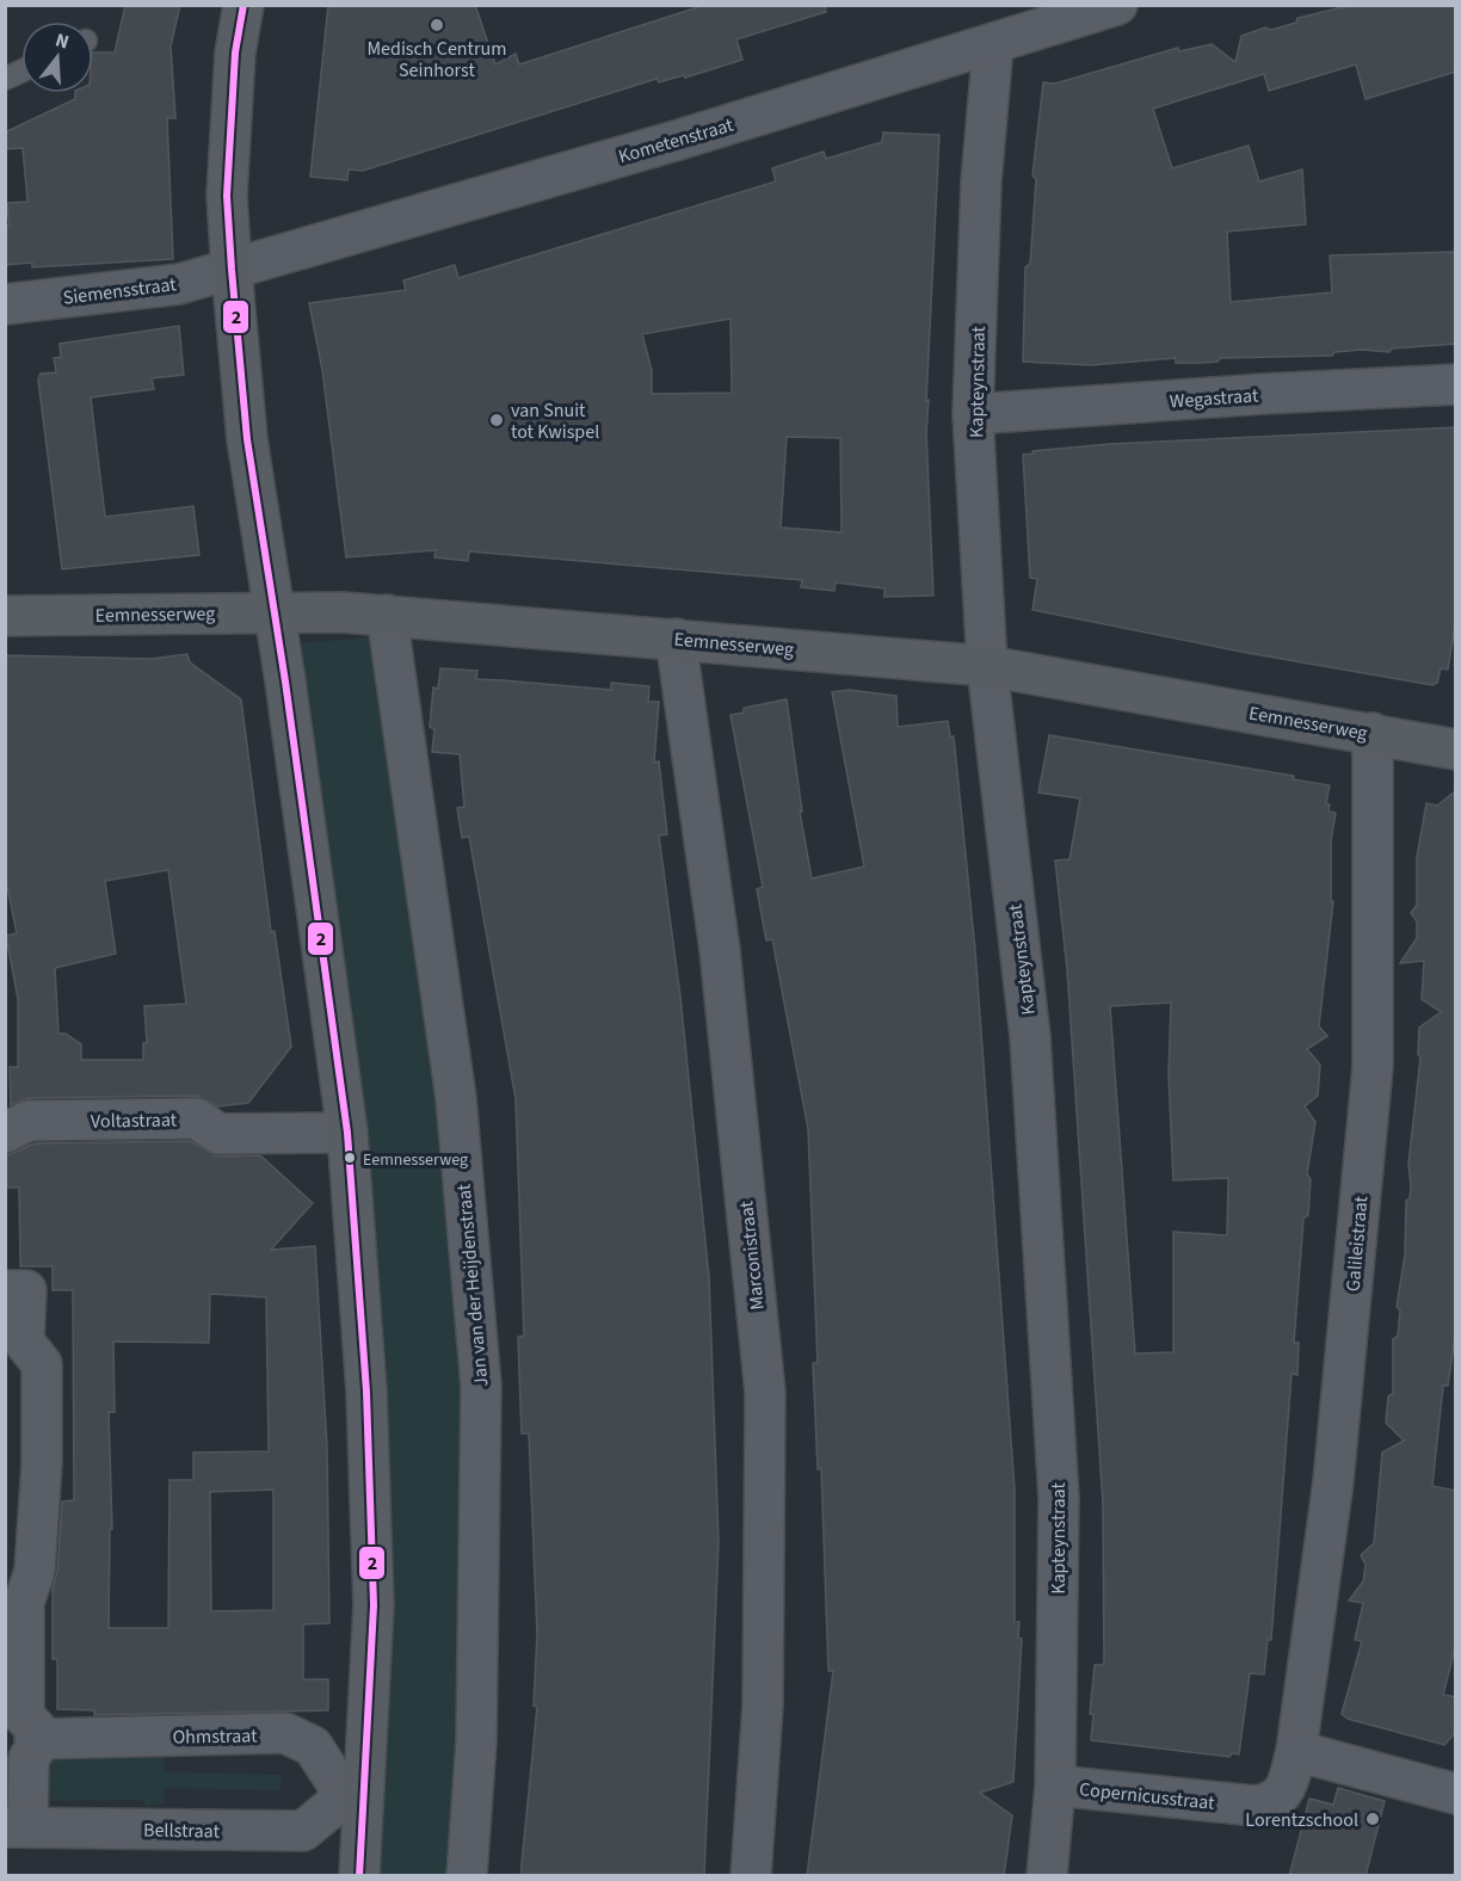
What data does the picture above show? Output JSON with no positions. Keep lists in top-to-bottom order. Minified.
{"streets":{"main road":["Eemnesserweg"],"street":["Kometenstraat","Siemensstraat","Kapteynstraat","Wegastraat","Voltastraat","Galileistraat","Marconistraat","Jan van der Heijdenstraat","Ohmstraat","Copernicusstraat","Bellstraat"]},"crossings":[["Kometenstraat","Siemensstraat"],["Kometenstraat","Kapteynstraat"],["Kapteynstraat","Wegastraat"],["Kapteynstraat","Eemnesserweg"],["Kapteynstraat","Copernicusstraat"],["Eemnesserweg","Galileistraat"],["Eemnesserweg","Marconistraat"],["Eemnesserweg","Jan van der Heijdenstraat"],["Galileistraat","Copernicusstraat"],["Ohmstraat","Bellstraat"]],"places":["Medisch Centrum Seinhorst","van Snuit tot Kwispel","Eemnesserweg","Lorentzschool"],"lines":["transit line 2"],"north":"top"}
